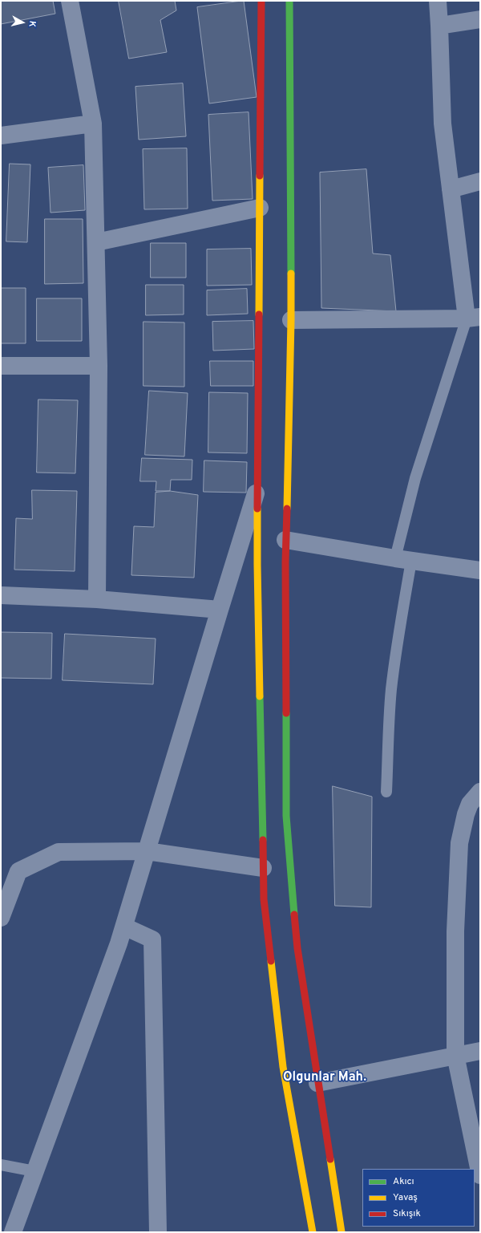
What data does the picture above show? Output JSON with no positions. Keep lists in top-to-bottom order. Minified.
{"districts":["Olgunlar Mah."],"legend":["Akıcı","Yavaş","Sıkışık"],"north":"right"}
